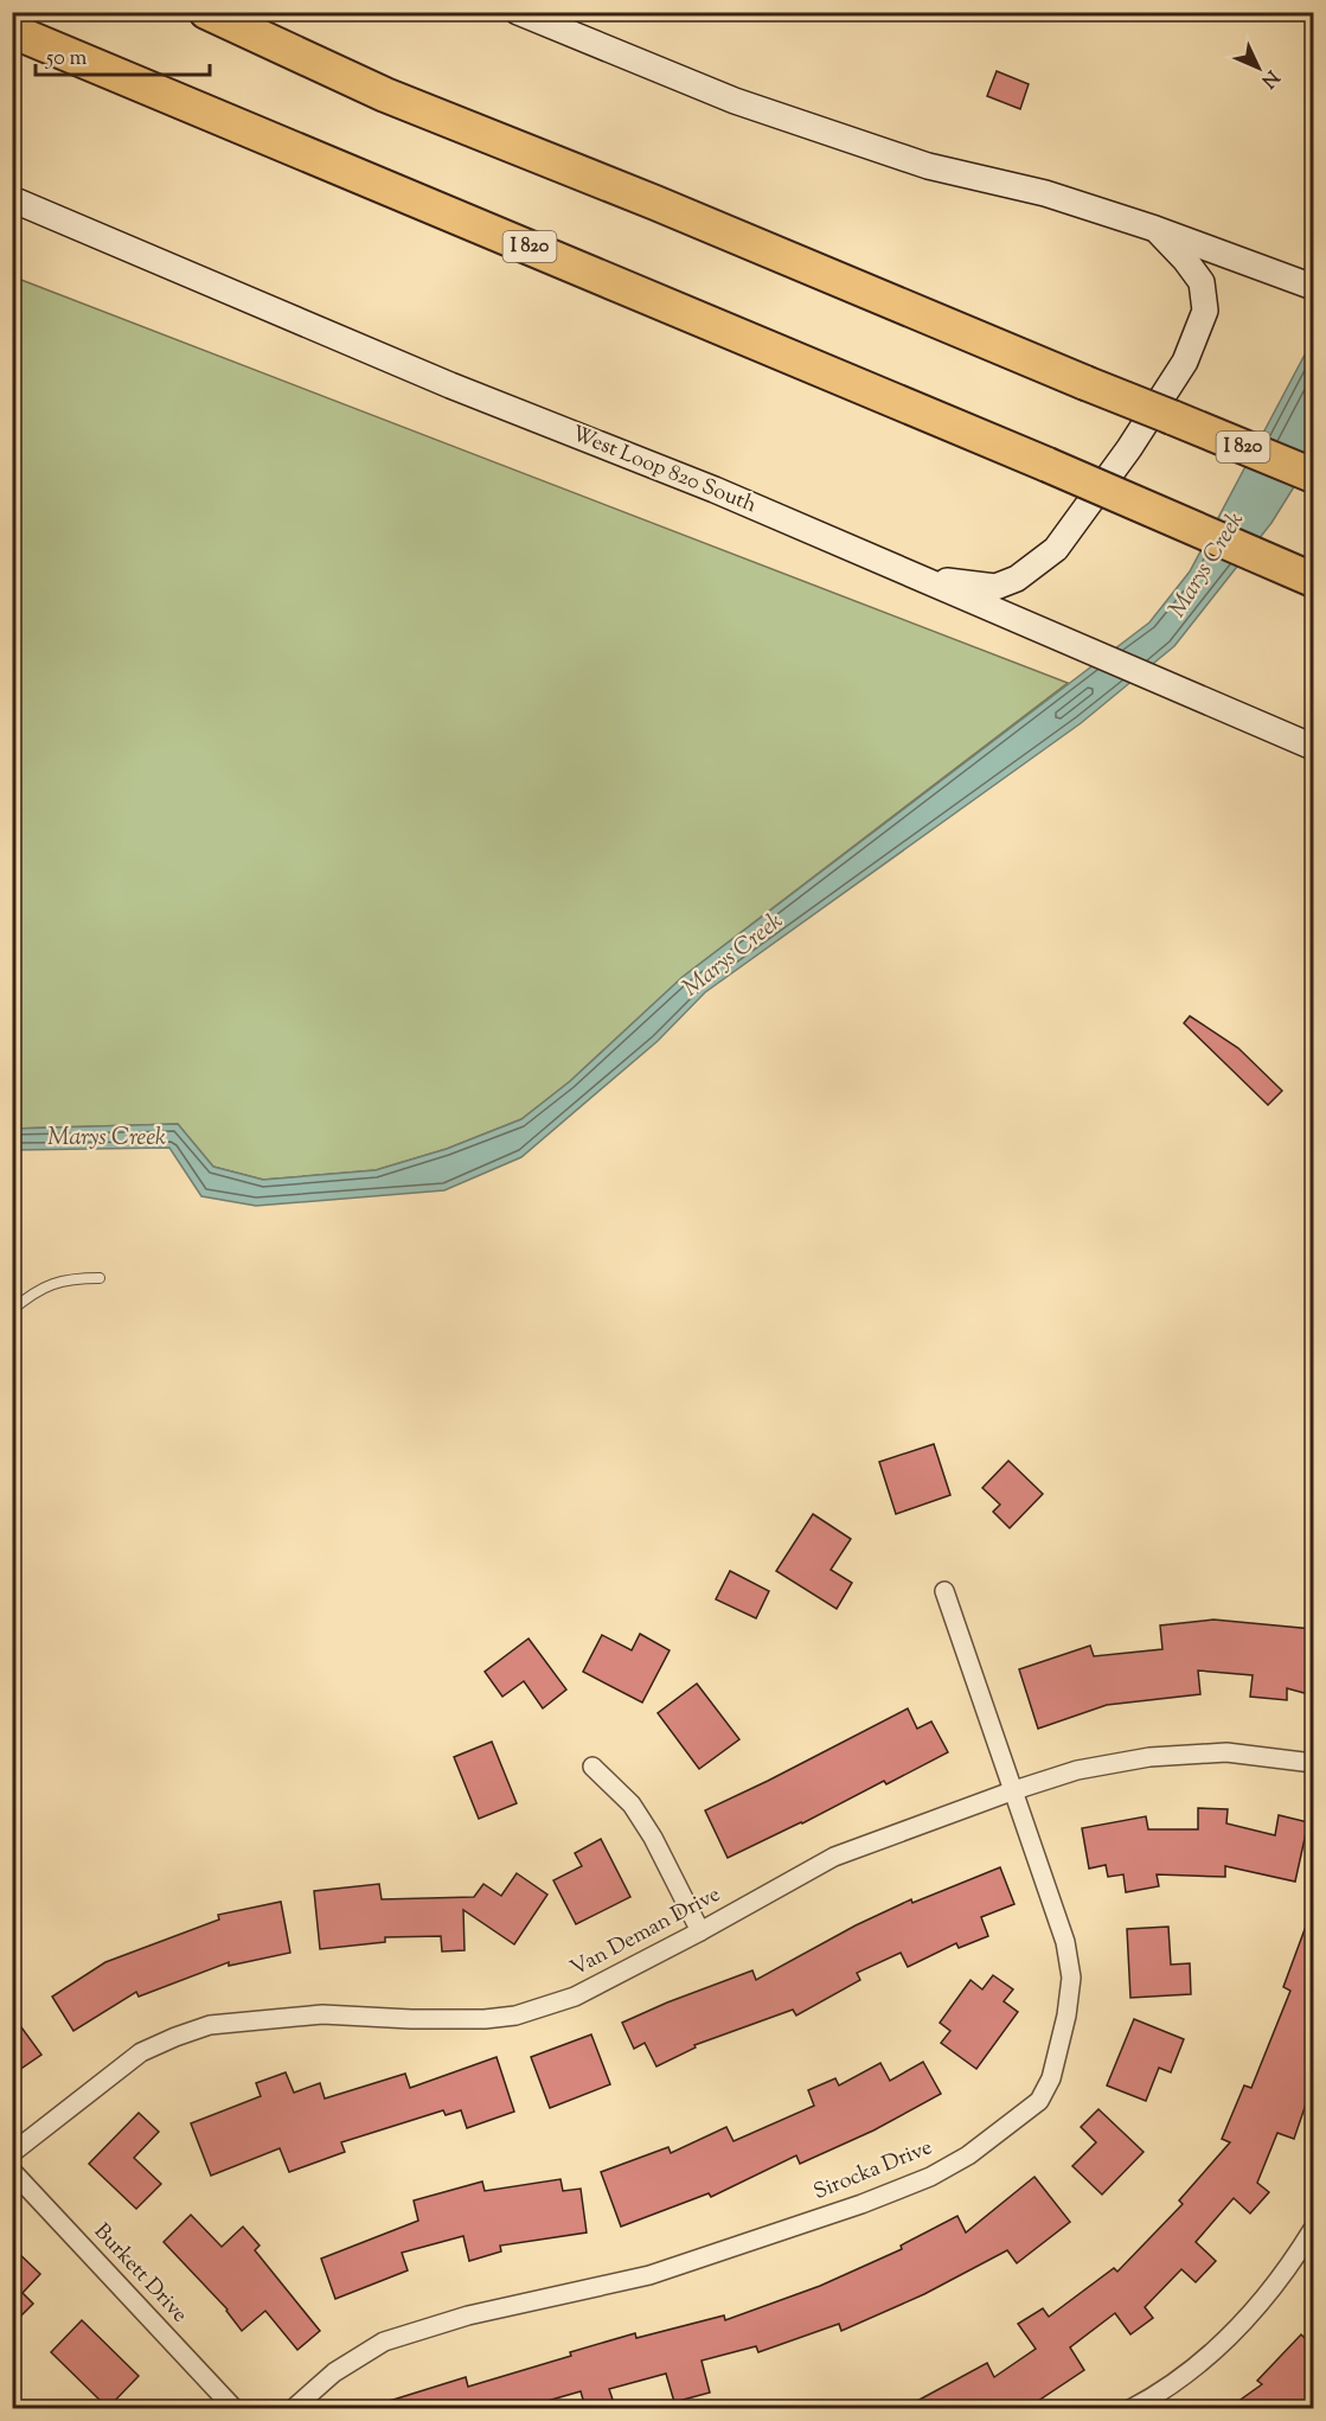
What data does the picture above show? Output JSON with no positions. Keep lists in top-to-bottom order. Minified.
{"streets":{"highway":["I 820"],"main road":["West Loop 820 South"],"street":["Van Deman Drive","Sirocka Drive","Burkett Drive"]},"crossings":[["Van Deman Drive","Sirocka Drive"]],"water":["Marys Creek"],"scale_bar":"50 m","north":"bottom right"}
